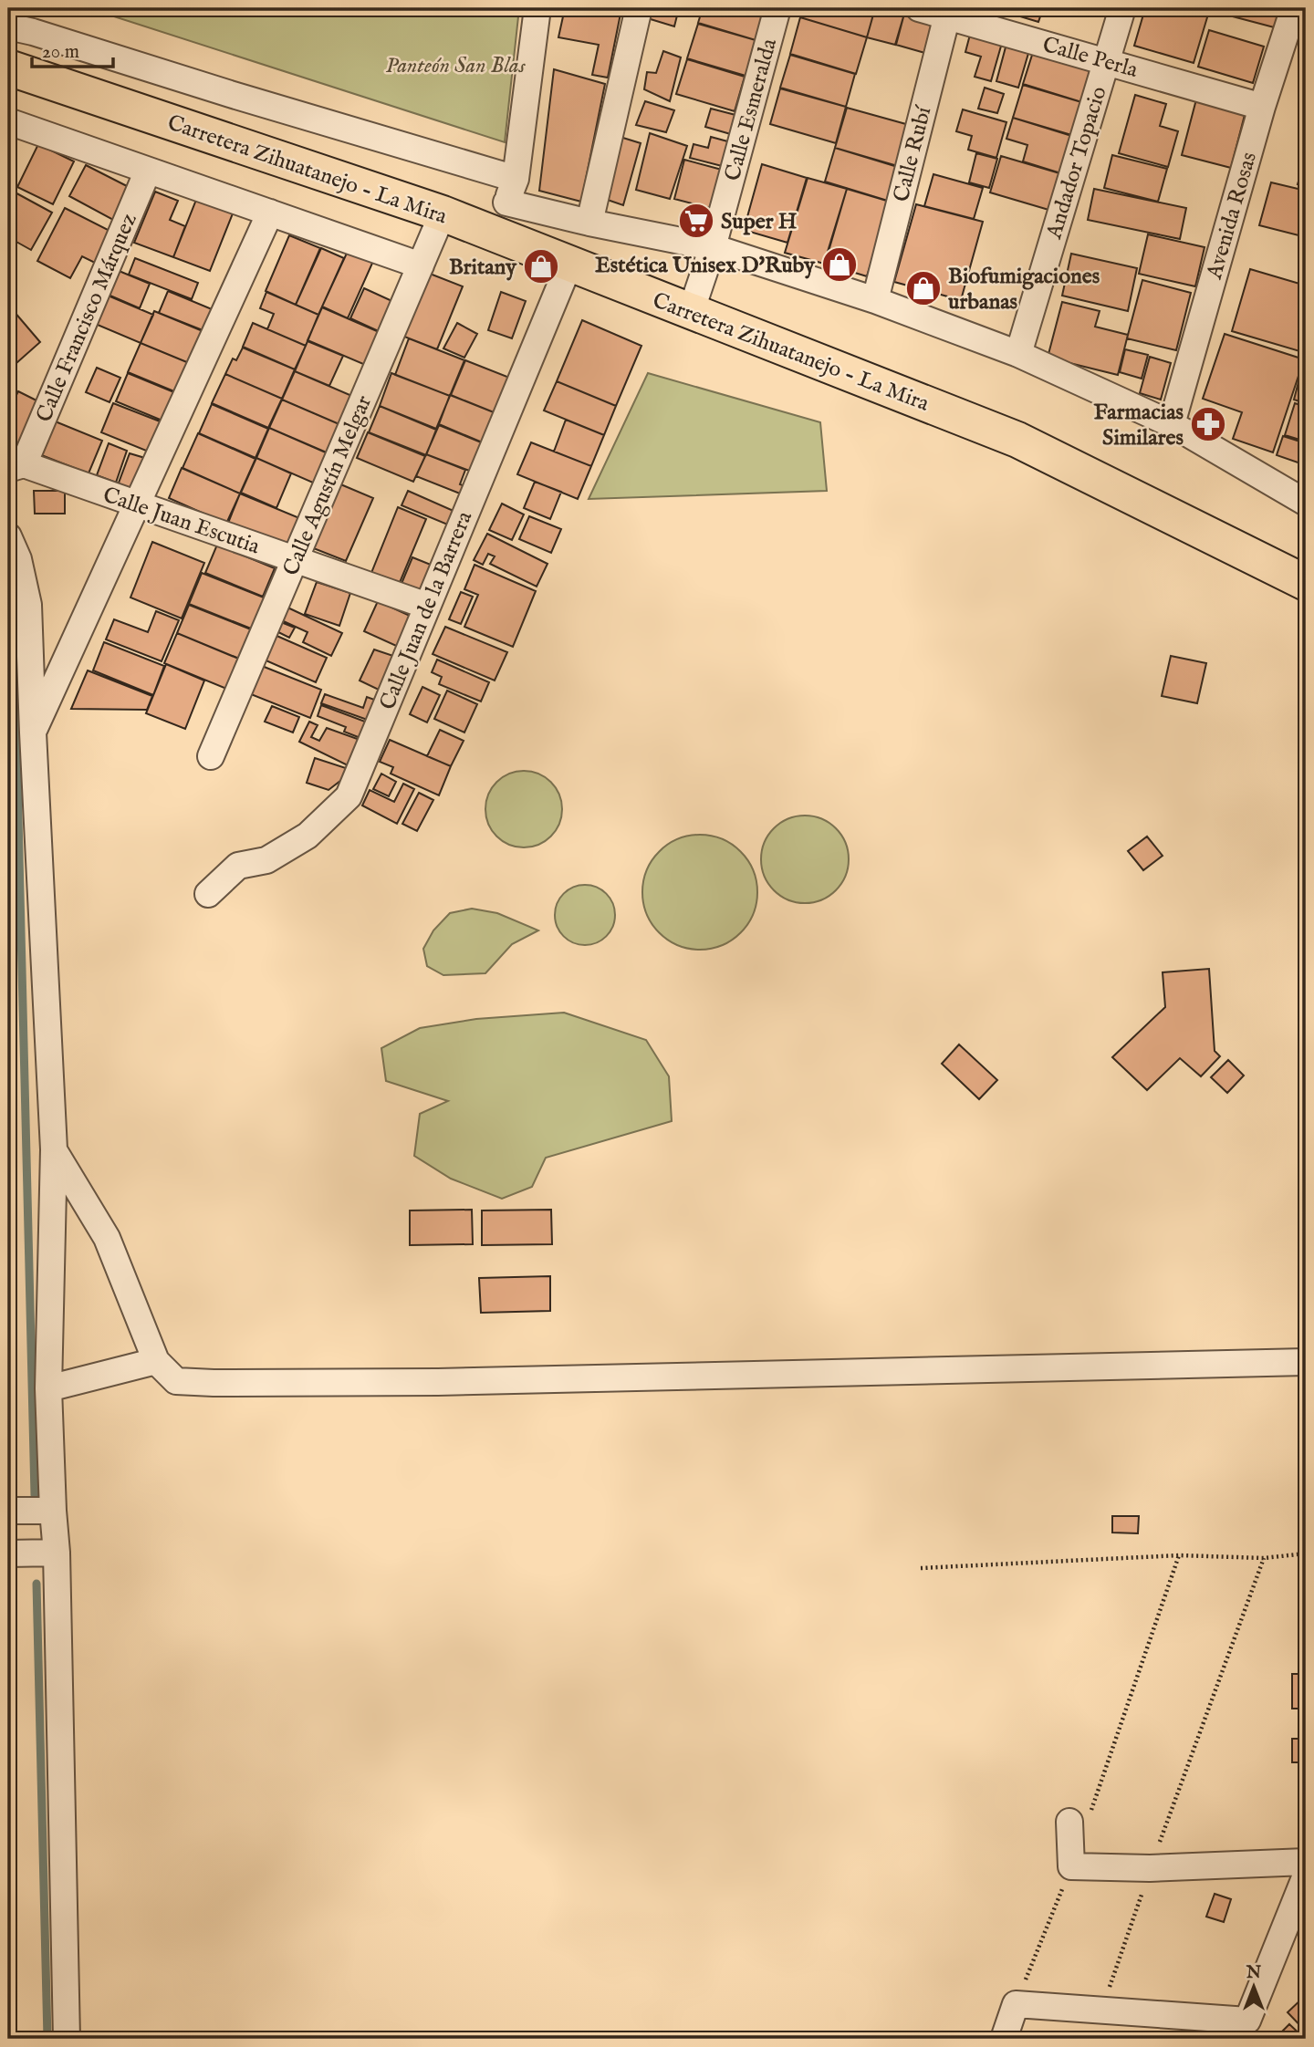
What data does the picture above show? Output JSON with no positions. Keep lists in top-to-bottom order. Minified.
{"streets":{"highway":["Carretera Zihuatanejo - La Mira"],"street":["Calle Perla","Calle Esmeralda","Calle Rubí","Andador Topacio","Avenida Rosas","Calle Francisco Márquez","Calle Agustín Melgar","Calle Juan Escutia","Calle Juan de la Barrera"]},"crossings":[["Calle Perla","Calle Rubí"],["Calle Perla","Andador Topacio"],["Calle Perla","Avenida Rosas"],["Calle Esmeralda","Carretera Zihuatanejo - La Mira"],["Carretera Zihuatanejo - La Mira","Calle Agustín Melgar"],["Carretera Zihuatanejo - La Mira","Calle Juan de la Barrera"],["Calle Francisco Márquez","Calle Juan Escutia"],["Calle Agustín Melgar","Calle Juan Escutia"],["Calle Juan Escutia","Calle Juan de la Barrera"]],"parks":["Panteón San Blas"],"places":{"supermarket":["Super H"],"shop":["Estética Unisex D'Ruby","Britany","Biofumigaciones urbanas"],"pharmacy":["Farmacias Similares"]},"scale_bar":"20 m","north":"top"}
